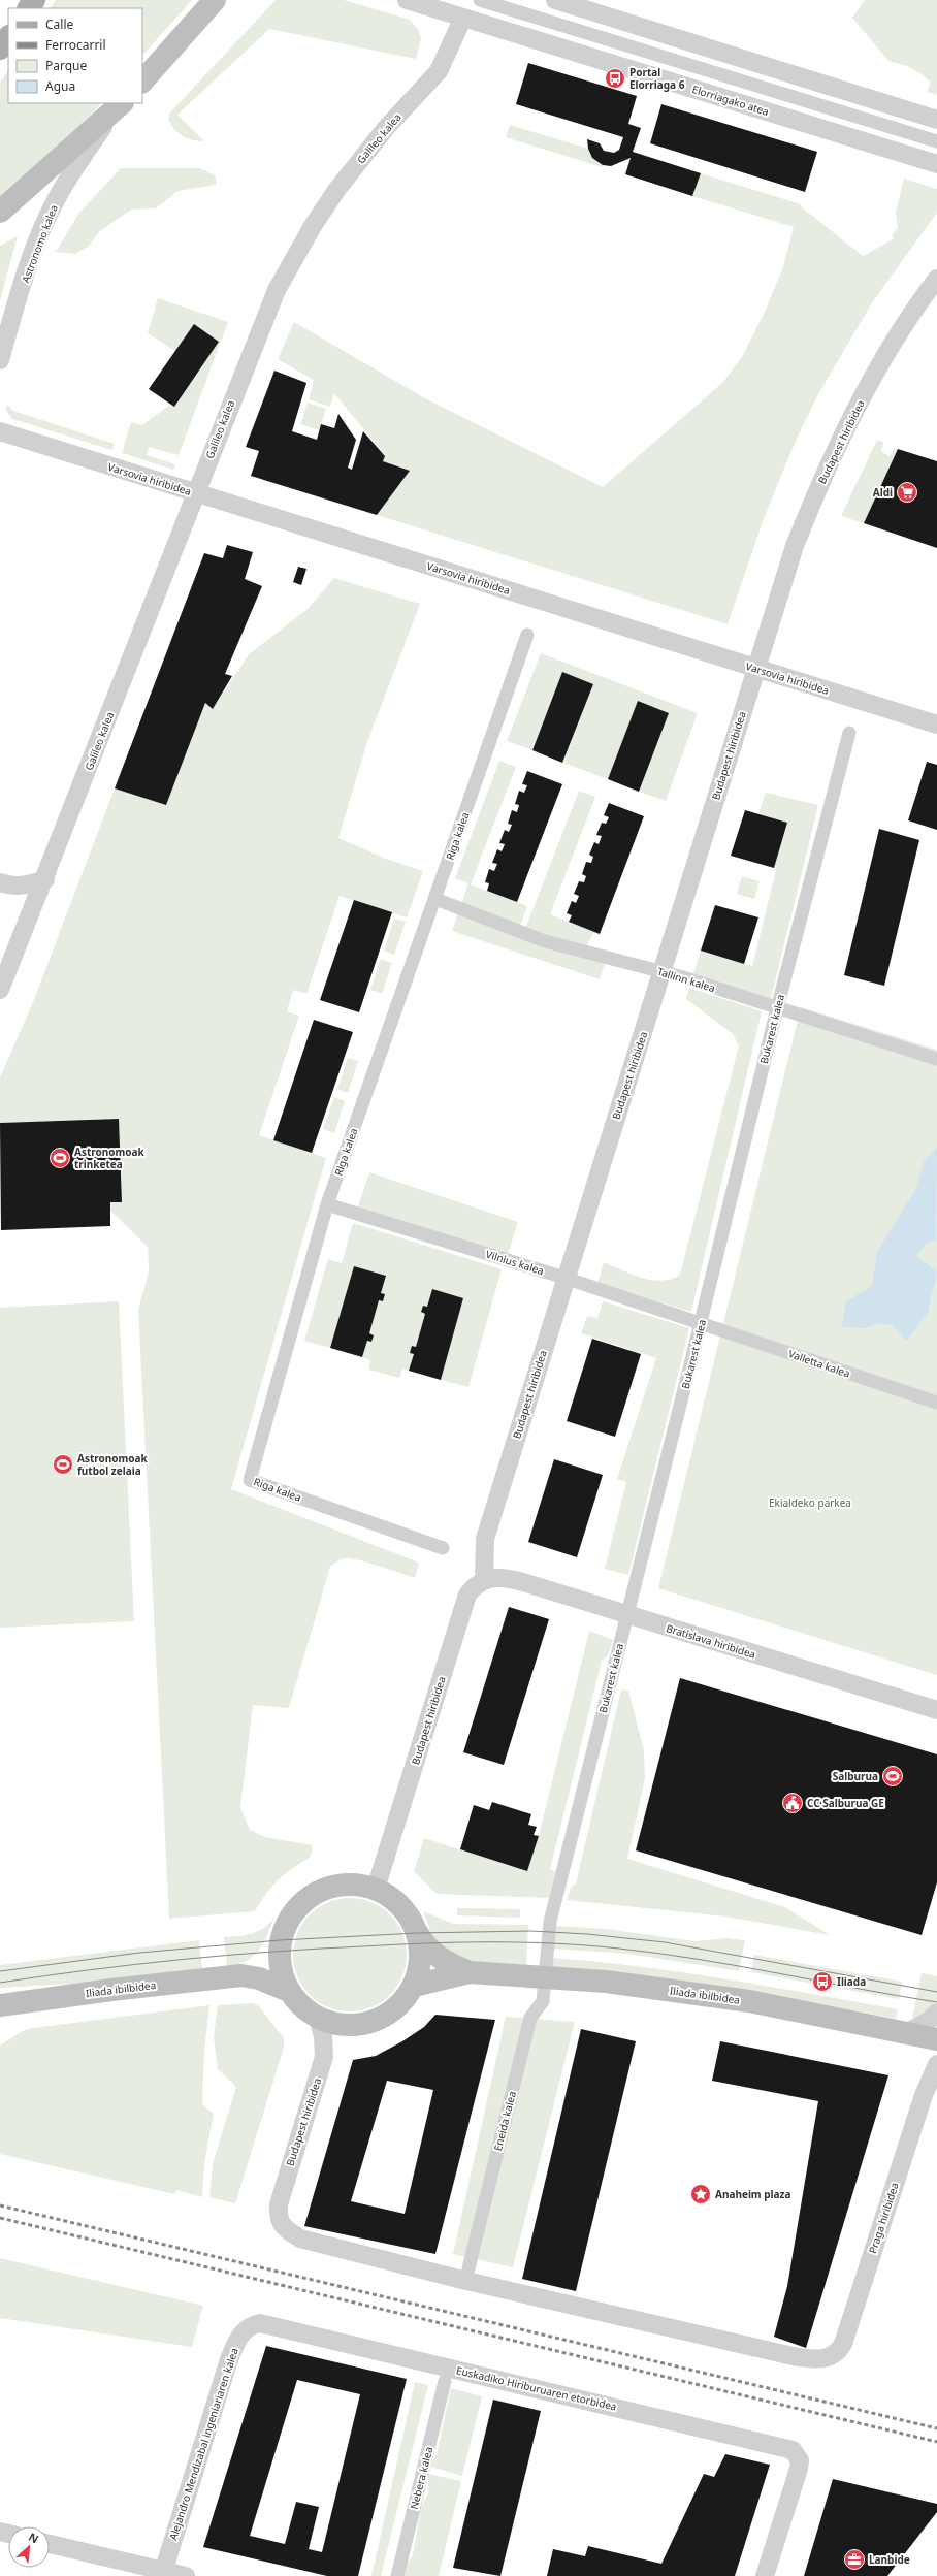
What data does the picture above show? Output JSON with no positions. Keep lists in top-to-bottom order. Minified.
{"streets":{"main road":["Astronomo kalea","Iliada ibilbidea"],"street":["Elorriagako atea","Galileo kalea","Budapest hiribidea","Varsovia hiribidea","Riga kalea","Tallinn kalea","Bukarest kalea","Vilnius kalea","Valletta kalea","Bratislava hiribidea","Eneida kalea","Praga hiribidea","Euskadiko Hiriburuaren etorbidea","Alejandro Mendizabal ingeniariaren kalea","Nebera kalea"]},"crossings":[["Elorriagako atea","Galileo kalea"],["Galileo kalea","Varsovia hiribidea"],["Budapest hiribidea","Varsovia hiribidea"],["Budapest hiribidea","Tallinn kalea"],["Budapest hiribidea","Vilnius kalea"],["Budapest hiribidea","Bratislava hiribidea"],["Budapest hiribidea","Iliada ibilbidea"],["Budapest hiribidea","Praga hiribidea"],["Riga kalea","Tallinn kalea"],["Riga kalea","Vilnius kalea"],["Tallinn kalea","Bukarest kalea"],["Bukarest kalea","Vilnius kalea"],["Bukarest kalea","Valletta kalea"],["Bukarest kalea","Bratislava hiribidea"],["Bukarest kalea","Iliada ibilbidea"],["Bukarest kalea","Eneida kalea"],["Vilnius kalea","Valletta kalea"],["Iliada ibilbidea","Eneida kalea"],["Euskadiko Hiriburuaren etorbidea","Alejandro Mendizabal ingeniariaren kalea"]],"parks":["Ekialdeko parkea"],"places":{"bus stop":["Portal Elorriaga 6","Iliada"],"supermarket":["Aldi"],"sports":["Astronomoak trinketea","Astronomoak futbol zelaia","Salburua"],"public building":["CC Salburua GE"],"place":["Anaheim plaza"],"office":["Lanbide"]},"legend":["Calle","Ferrocarril","Parque","Agua"],"north":"top right"}
